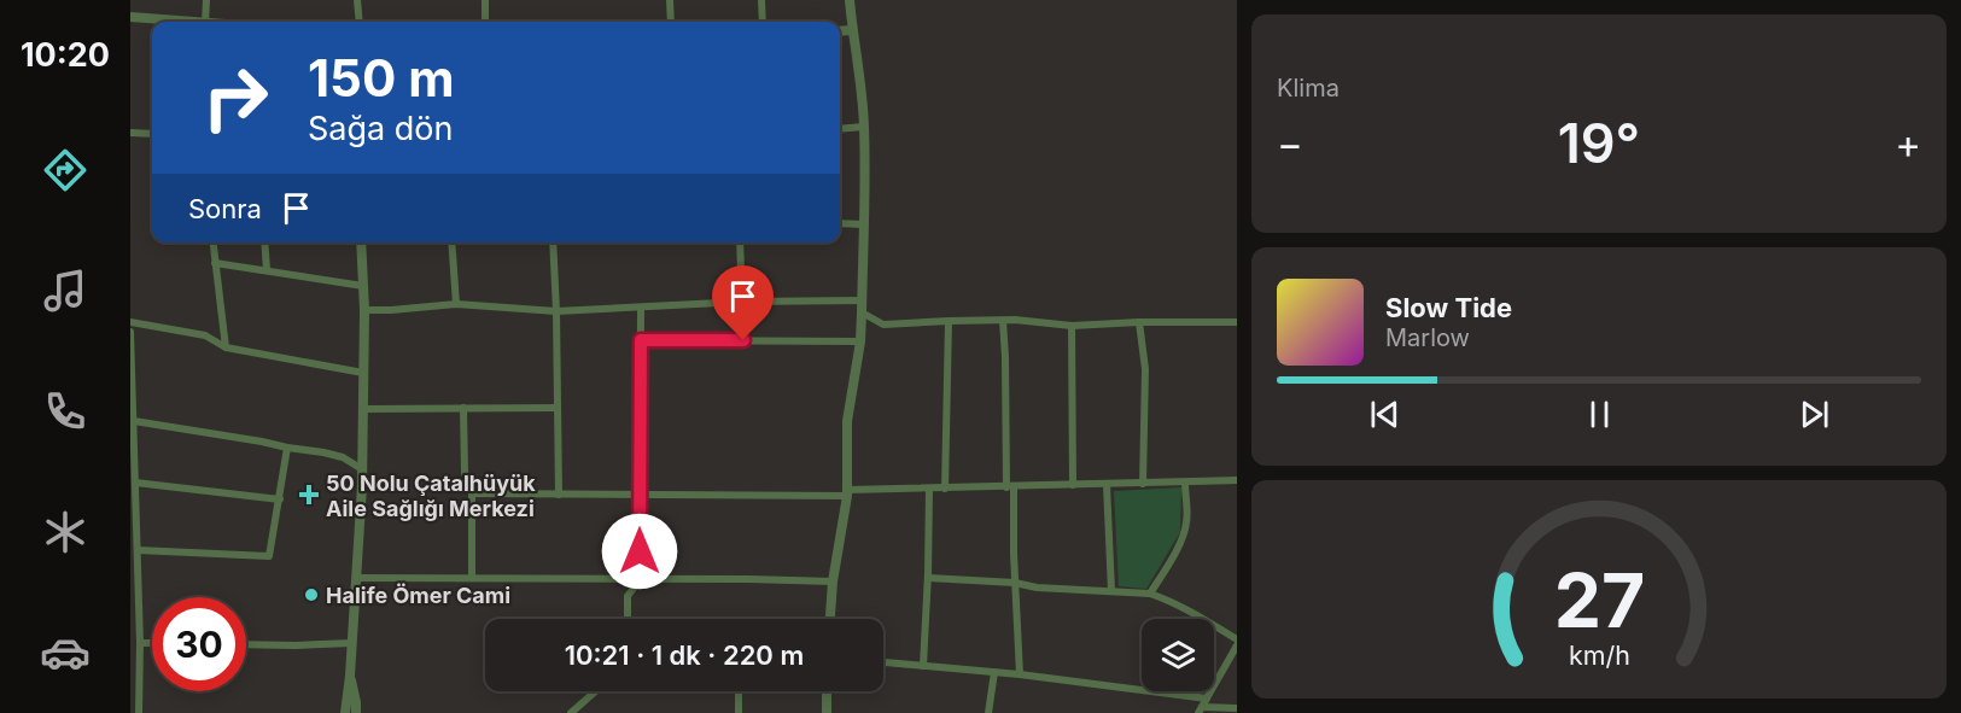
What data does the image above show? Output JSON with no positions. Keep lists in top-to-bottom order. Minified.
{"places":{"health":["50 Nolu Çatalhüyük Aile Sağlığı Merkezi"],"other":["Halife Ömer Cami"]},"page":{"tabs":"10:20","tile":"Klima","turn":["150 m","Sağa dön"],"heat":["−","19°","+"],"then":"Sonra","song":["Slow Tide","Marlow"],"limit":"30","trip":"10:21 · 1 dk · 220 m","gauge":["27","km/h"]}}
